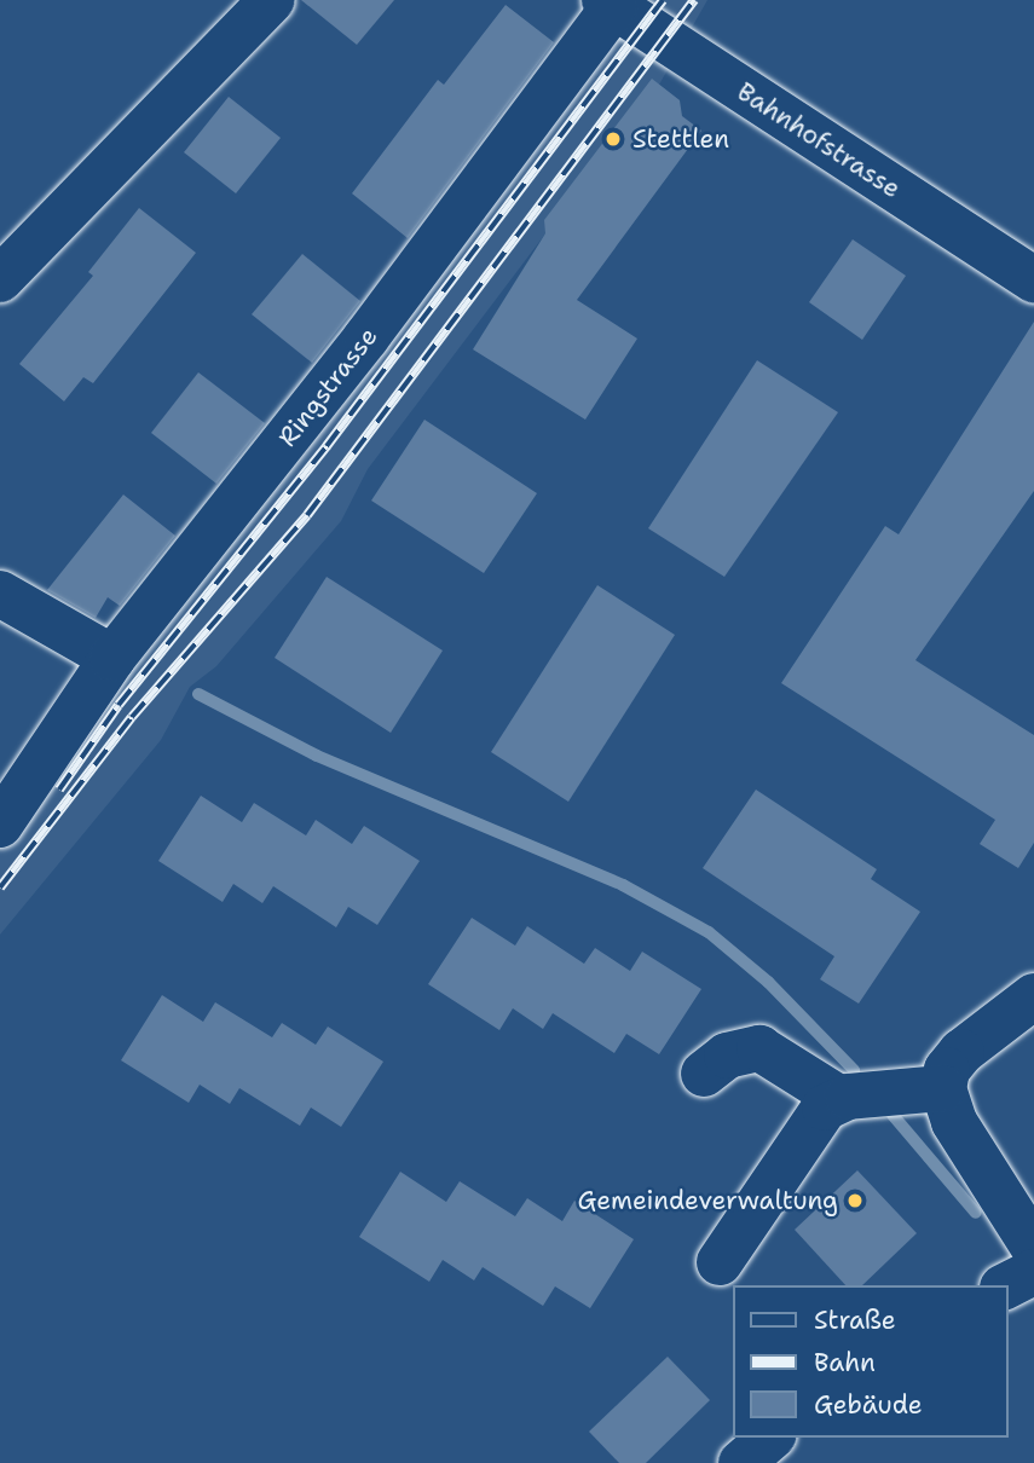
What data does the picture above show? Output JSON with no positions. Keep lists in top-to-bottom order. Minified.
{"streets":{"street":["Bahnhofstrasse","Ringstrasse"]},"crossings":[["Bahnhofstrasse","Ringstrasse"]],"places":["Stettlen","Gemeindeverwaltung"],"legend":["Straße","Bahn","Gebäude"]}
